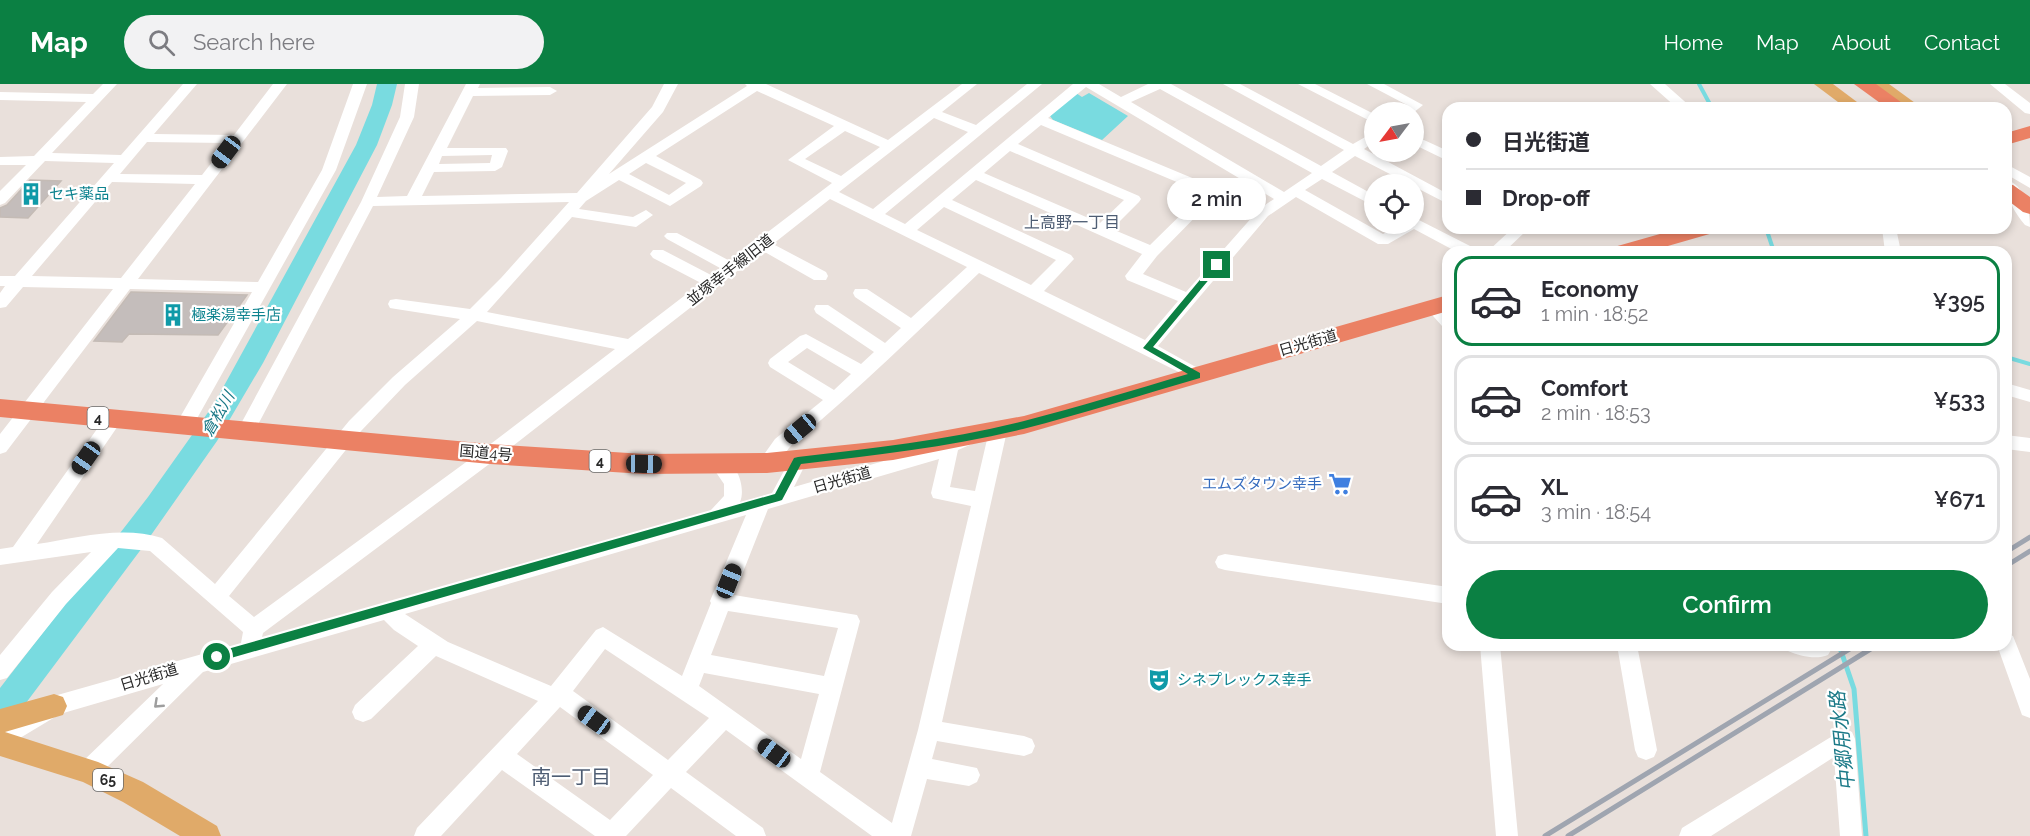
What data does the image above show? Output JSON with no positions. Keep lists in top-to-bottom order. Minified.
{"streets":{"highway":["日光街道","4","国道4号"],"main road":["65"],"street":["並塚幸手線旧道"]},"crossings":[["並塚幸手線旧道","日光街道"],["並塚幸手線旧道","国道4号"],["日光街道","国道4号"]],"districts":["上高野一丁目","南一丁目"],"water":["倉松川","中郷用水路"],"places":{"building":["セキ薬品","極楽湯幸手店"],"supermarket":["エムズタウン幸手"],"theatre":["シネプレックス幸手"]},"north":"bottom left","page":{"header":"Map","search":"Search here","nav":["Home","Map","About","Contact"],"banner":["日光街道","Drop-off"],"bubble":"2 min","list":[{"name":"Economy","note":"1 min · 18:52","value":"¥395"},{"name":"Comfort","note":"2 min · 18:53","value":"¥533"},{"name":"XL","note":"3 min · 18:54","value":"¥671"}],"buttons":"Confirm"}}
